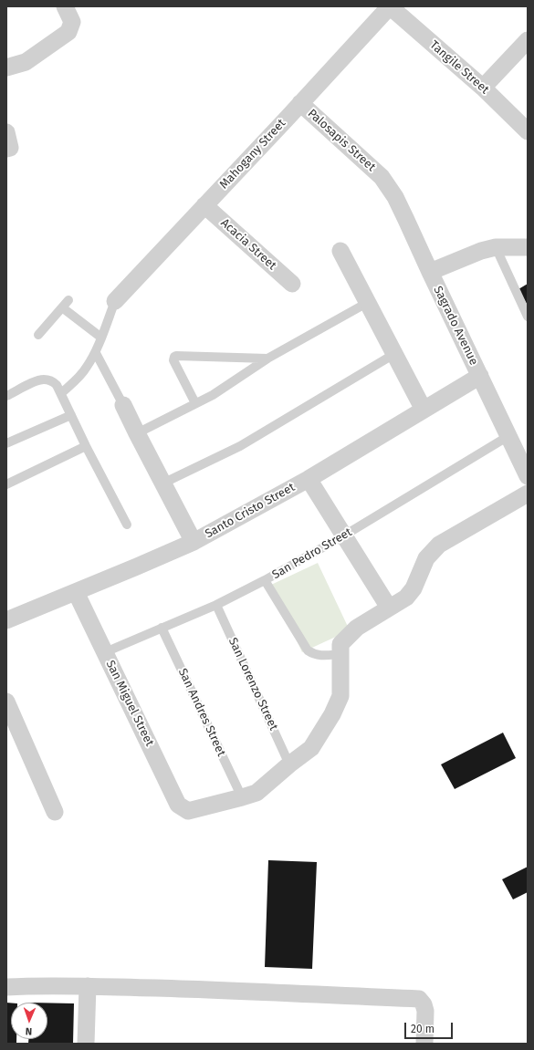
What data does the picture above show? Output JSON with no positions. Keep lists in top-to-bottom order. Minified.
{"streets":{"street":["Tangile Street","Palosapis Street","Mahogany Street","Acacia Street","Sagrado Avenue","Santo Cristo Street","San Miguel Street"],"lane":["San Pedro Street","San Lorenzo Street","San Andres Street"]},"crossings":[["Tangile Street","Mahogany Street"],["Palosapis Street","Mahogany Street"],["Palosapis Street","Sagrado Avenue"],["Mahogany Street","Acacia Street"],["Sagrado Avenue","Santo Cristo Street"],["Sagrado Avenue","San Pedro Street"],["Santo Cristo Street","San Miguel Street"],["San Pedro Street","San Lorenzo Street"],["San Pedro Street","San Miguel Street"],["San Pedro Street","San Andres Street"],["San Miguel Street","San Andres Street"]],"scale_bar":"20 m","north":"bottom"}
